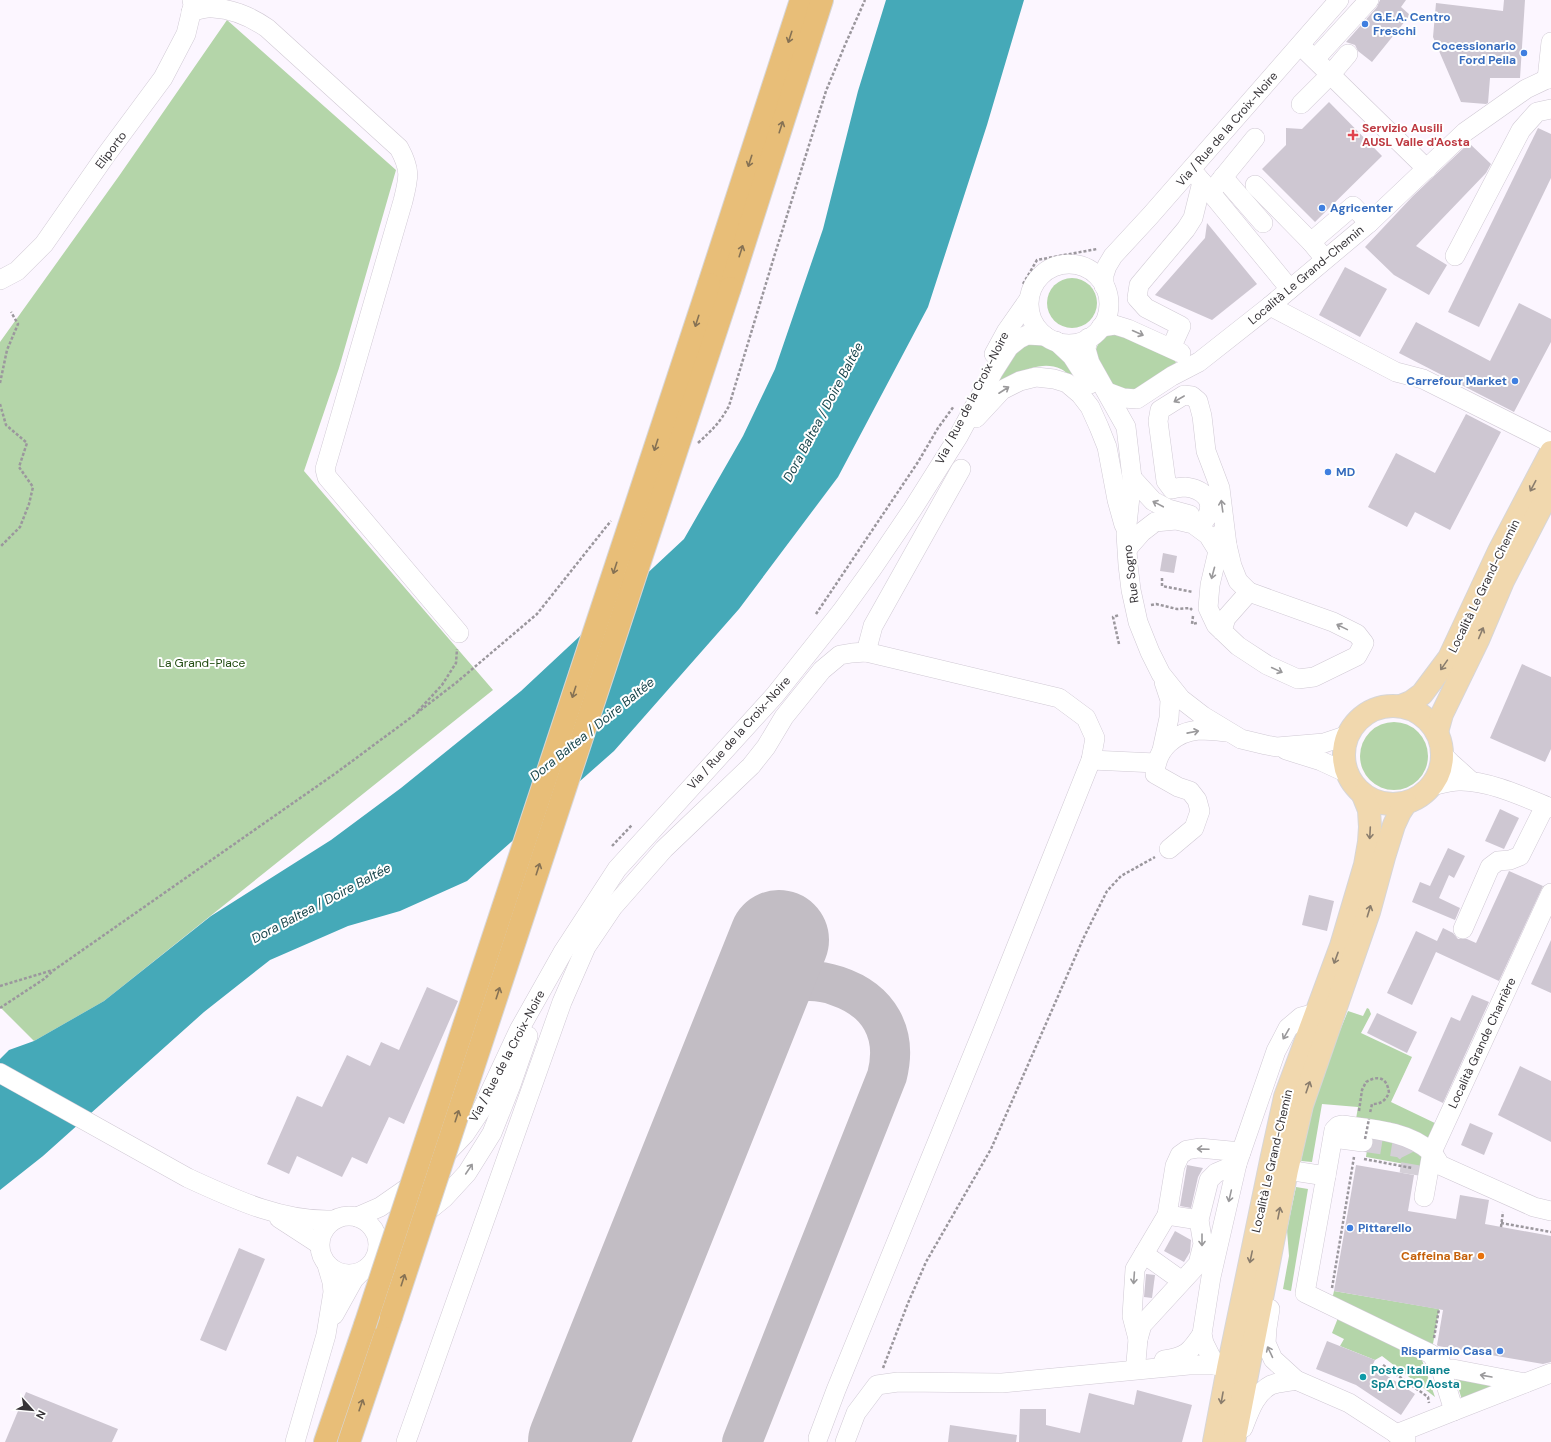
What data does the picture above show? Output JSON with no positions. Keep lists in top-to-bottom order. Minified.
{"streets":{"main road":["Località Le Grand-Chemin"],"street":["Via / Rue de la Croix-Noire","Eliporto","Rue Sogno","Località Grande Charrière"]},"crossings":[["Via / Rue de la Croix-Noire","Rue Sogno"],["Località Le Grand-Chemin","Rue Sogno"]],"water":["Dora Baltea / Doire Baltée"],"parks":["La Grand-Place"],"places":{"other":["G.E.A. Centro Freschi","Cocessionario Ford Peila","Agricenter","Carrefour Market","MD","Pittarello","Caffeina Bar","Risparmio Casa","Poste Italiane SpA CPO Aosta"],"health":["Servizio Ausili AUSL Valle d'Aosta"]},"north":"bottom right"}
